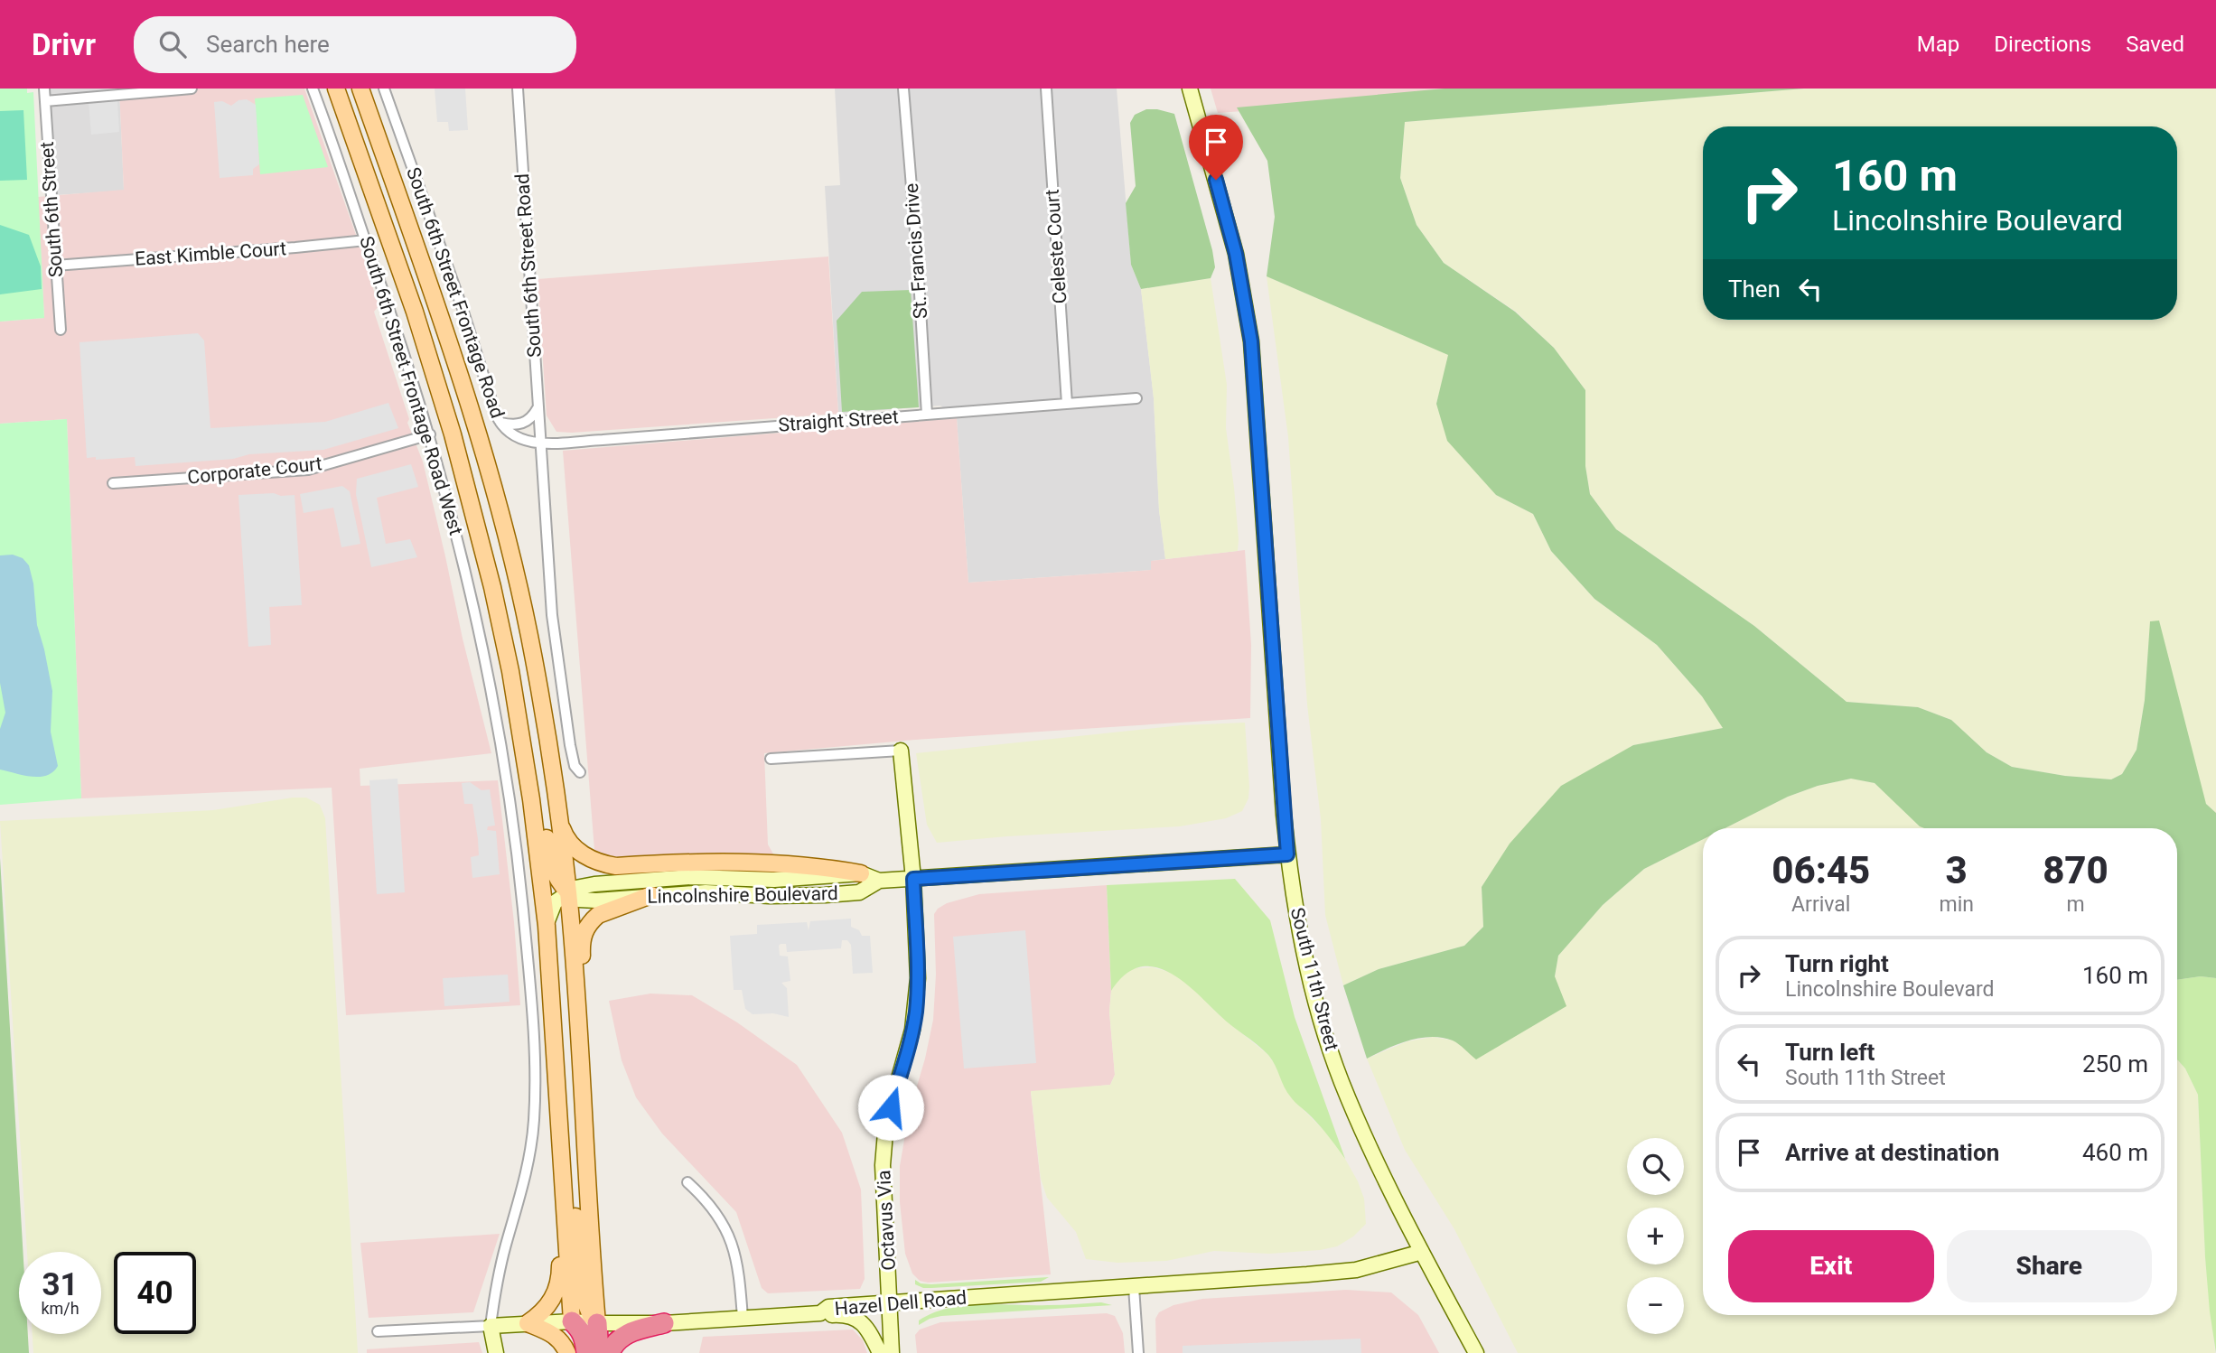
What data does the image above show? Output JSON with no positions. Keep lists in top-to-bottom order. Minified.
{"streets":{"street":["South 6th Street","Celeste Court","St. Francis Drive","East Kimble Court","South 6th Street Road","South 6th Street Frontage Road","South 6th Street Frontage Road West","Straight Street","Corporate Court","Lincolnshire Boulevard","South 11th Street","Octavus Via","Hazel Dell Road"]},"crossings":[["South 6th Street","East Kimble Court"],["Celeste Court","Straight Street"],["St. Francis Drive","Straight Street"],["East Kimble Court","South 6th Street Frontage Road West"],["South 6th Street Road","South 6th Street Frontage Road"],["South 6th Street Road","Straight Street"],["South 6th Street Frontage Road","Straight Street"],["South 6th Street Frontage Road West","Corporate Court"],["South 6th Street Frontage Road West","Hazel Dell Road"],["Lincolnshire Boulevard","South 11th Street"],["Lincolnshire Boulevard","Octavus Via"],["South 11th Street","Hazel Dell Road"],["Octavus Via","Hazel Dell Road"]],"page":{"header":"Drivr","search":"Search here","nav":["Map","Directions","Saved"],"turn":["160 m","Lincolnshire Boulevard"],"then":"Then","eta":["06:45","Arrival","3","min","870","m"],"list":[{"name":"Turn right","note":"Lincolnshire Boulevard","value":"160 m"},{"name":"Turn left","note":"South 11th Street","value":"250 m"},{"name":"Arrive at destination","value":"460 m"}],"map_buttons":["+","−"],"buttons":["Exit","Share"],"speed":"31 km/h","limit":"40"}}
